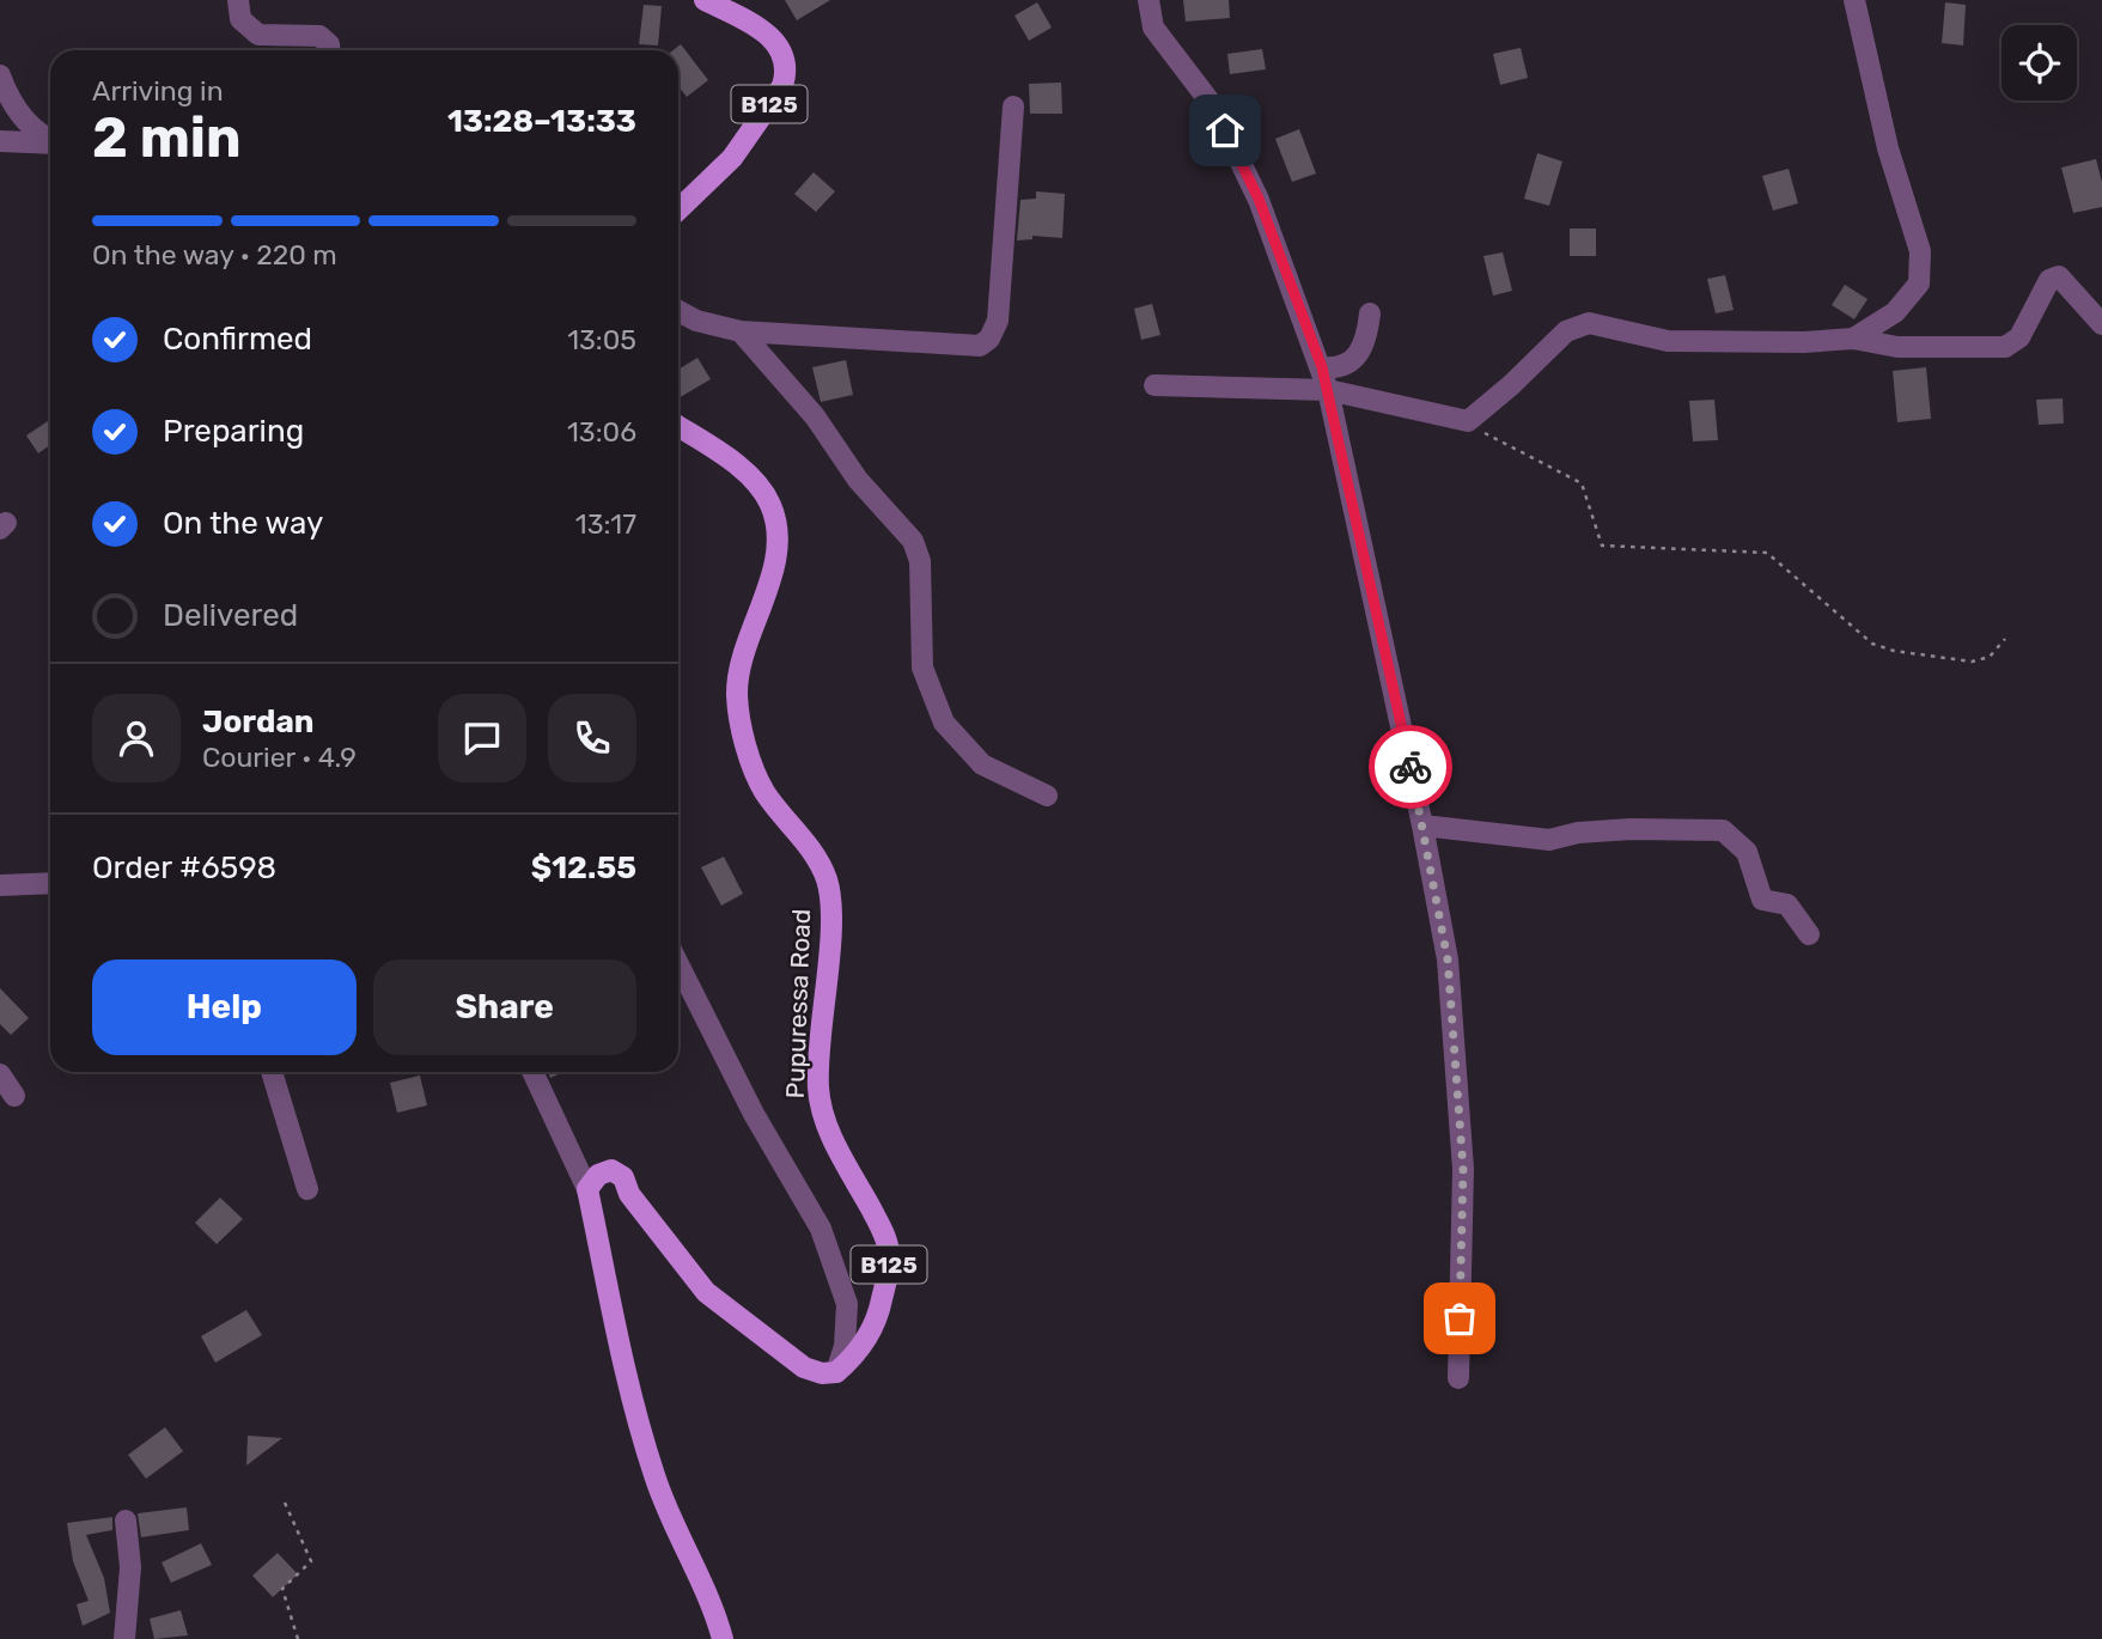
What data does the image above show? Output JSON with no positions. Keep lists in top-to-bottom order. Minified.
{"streets":{"main road":["B125","Pupuressa Road"]},"page":{"heading":["2 min","Arriving in","13:28–13:33"],"panel":["Jordan","Courier · 4.9","Order #6598","$12.55"],"bar":"On the way · 220 m","list":[["Confirmed","13:05"],["Preparing","13:06"],["On the way","13:17"],"Delivered"],"buttons":["Help","Share"]}}
